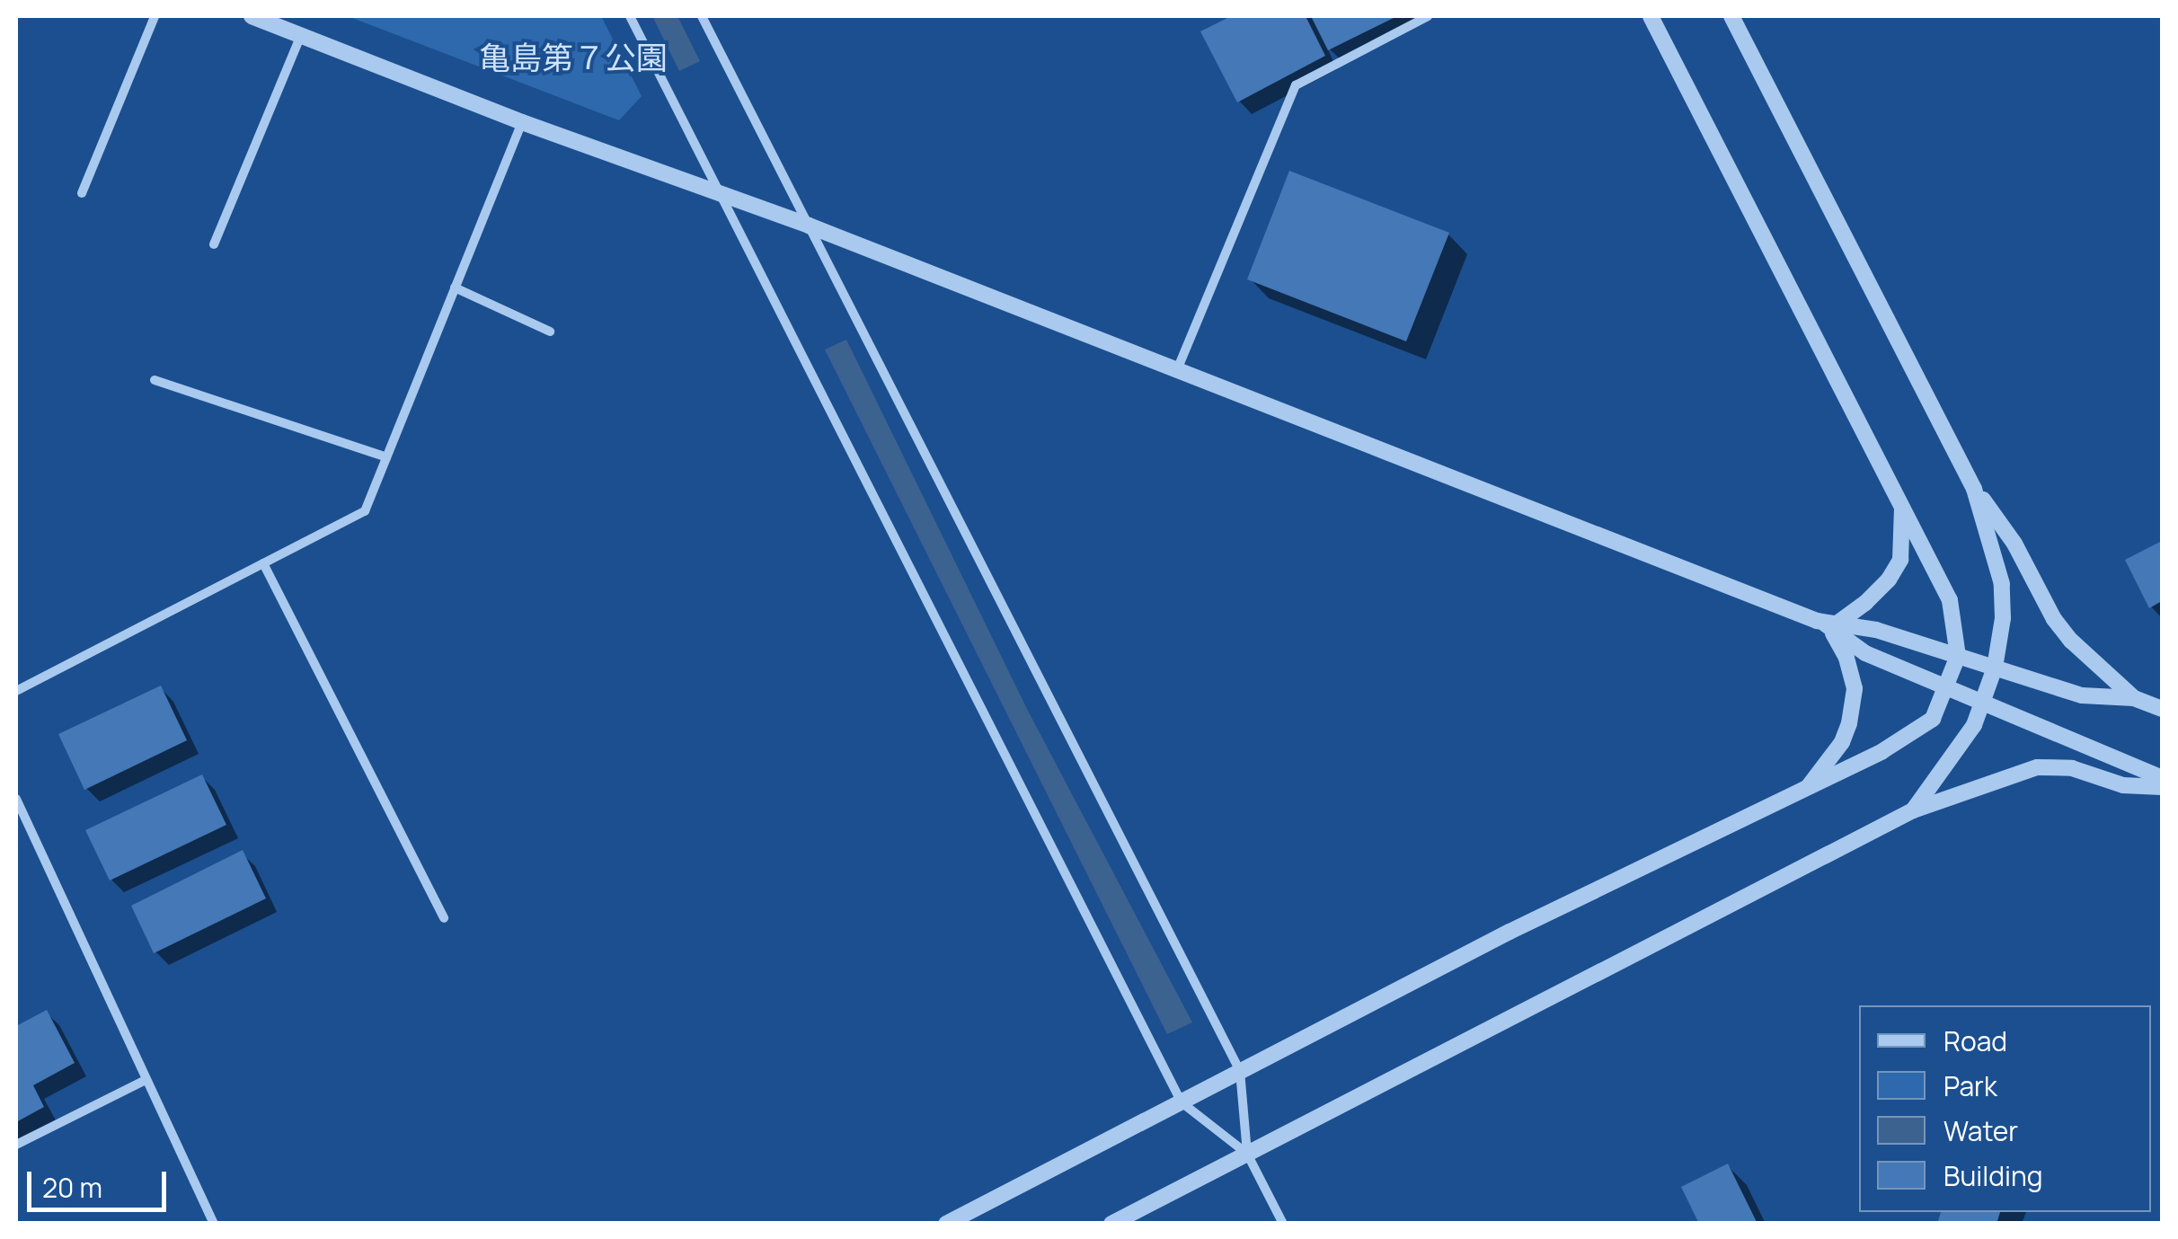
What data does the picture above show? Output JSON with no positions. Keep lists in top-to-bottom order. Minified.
{"parks":["亀島第７公園"],"legend":["Road","Park","Water","Building"],"scale_bar":"20 m"}
